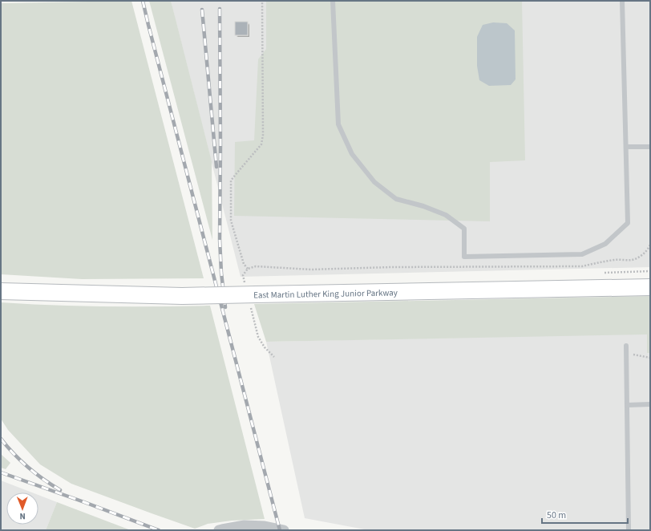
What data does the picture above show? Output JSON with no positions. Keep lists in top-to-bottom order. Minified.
{"streets":{"main road":["East Martin Luther King Junior Parkway"]},"scale_bar":"50 m","north":"bottom"}
